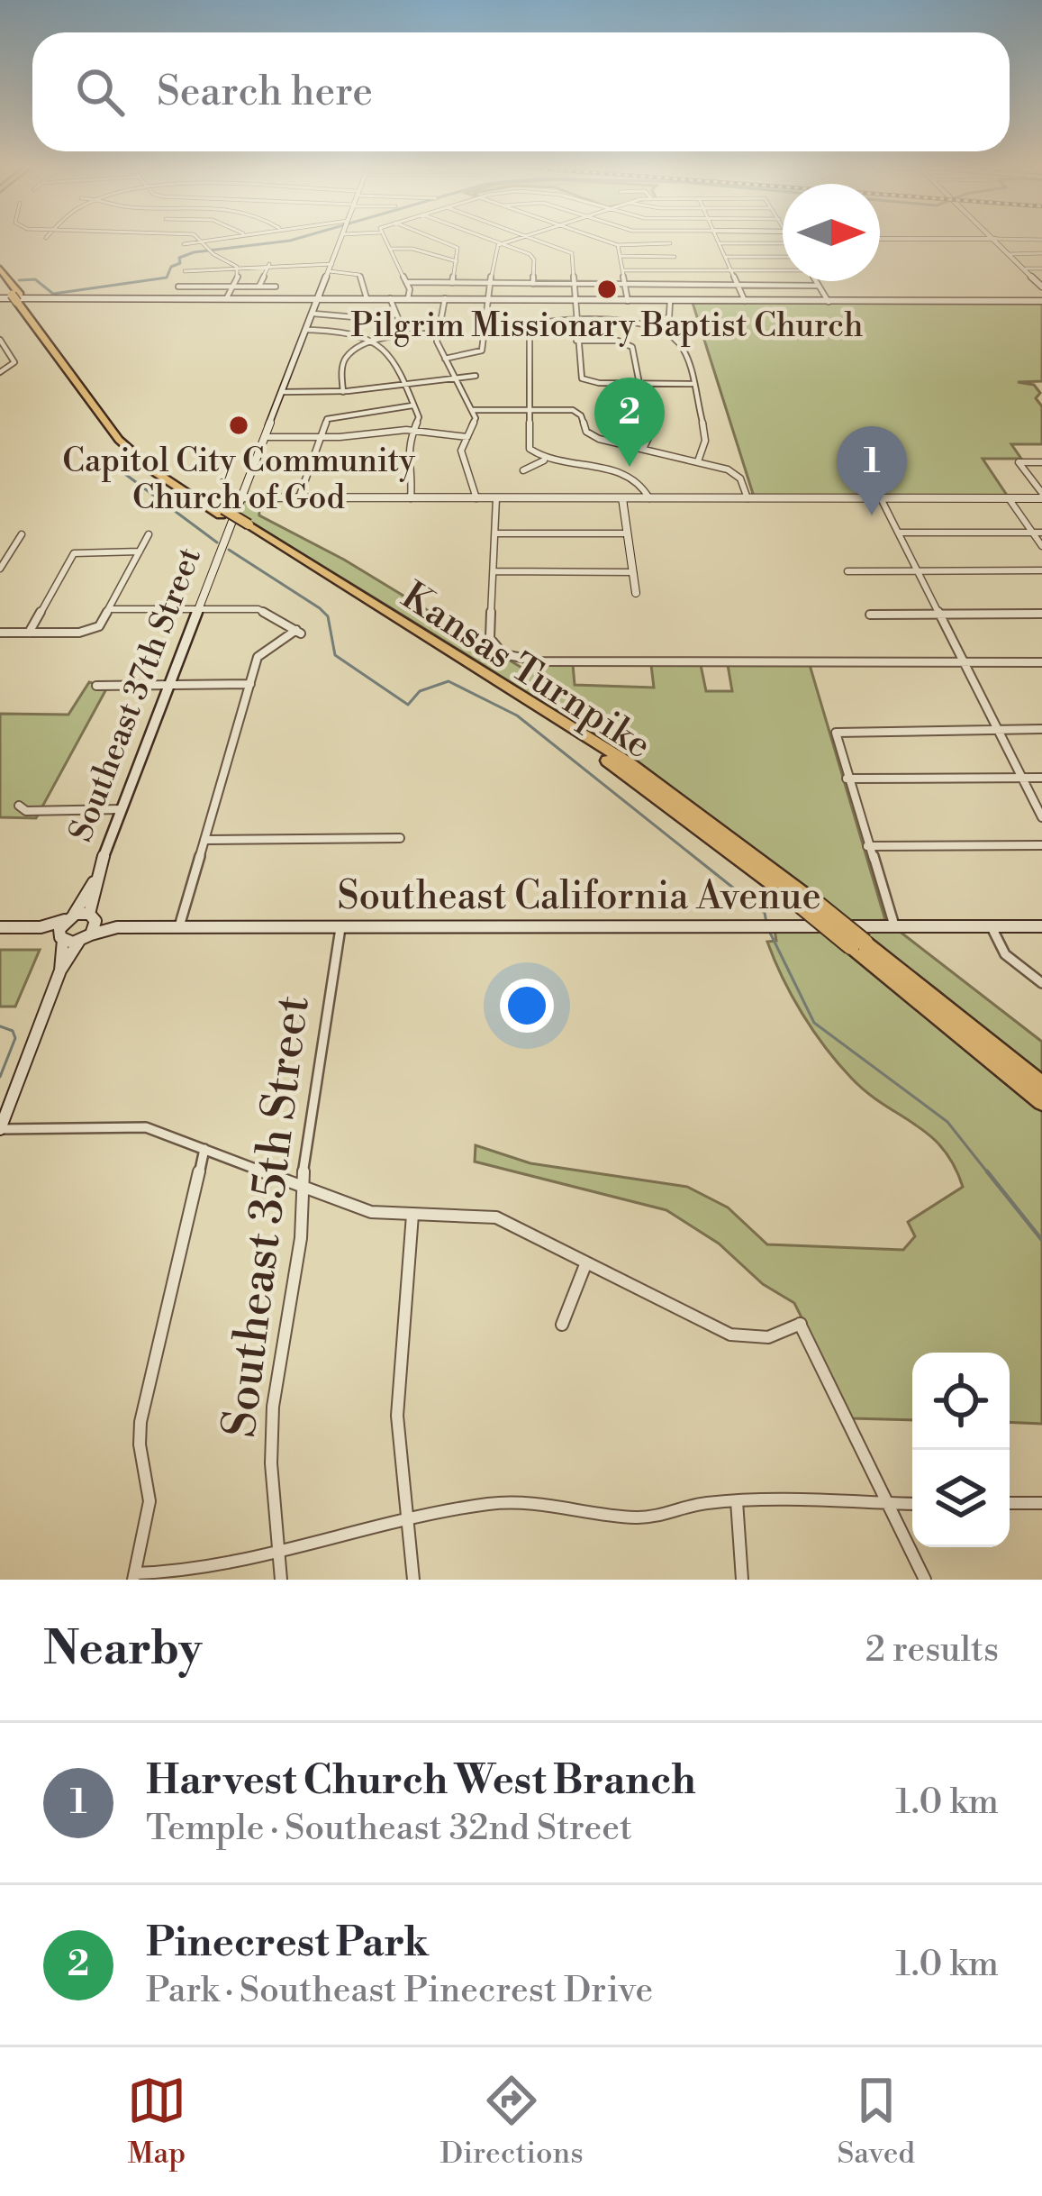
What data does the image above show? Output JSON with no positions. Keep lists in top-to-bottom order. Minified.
{"streets":{"highway":["Kansas Turnpike"],"main road":["Southeast 37th Street","Southeast California Avenue"],"street":["Southeast 35th Street"]},"crossings":[["Southeast 37th Street","Southeast California Avenue"],["Southeast California Avenue","Southeast 35th Street"]],"places":["Pilgrim Missionary Baptist Church","Capitol City Community Church of God"],"north":"right","page":{"search":"Search here","pins":["2","1"],"heading":["Nearby","2 results"],"list":[{"mark":"1","name":"Harvest Church West Branch","note":"Temple · Southeast 32nd Street","value":"1.0 km"},{"mark":"2","name":"Pinecrest Park","note":"Park · Southeast Pinecrest Drive","value":"1.0 km"}],"nav":["Map","Directions","Saved"]}}
